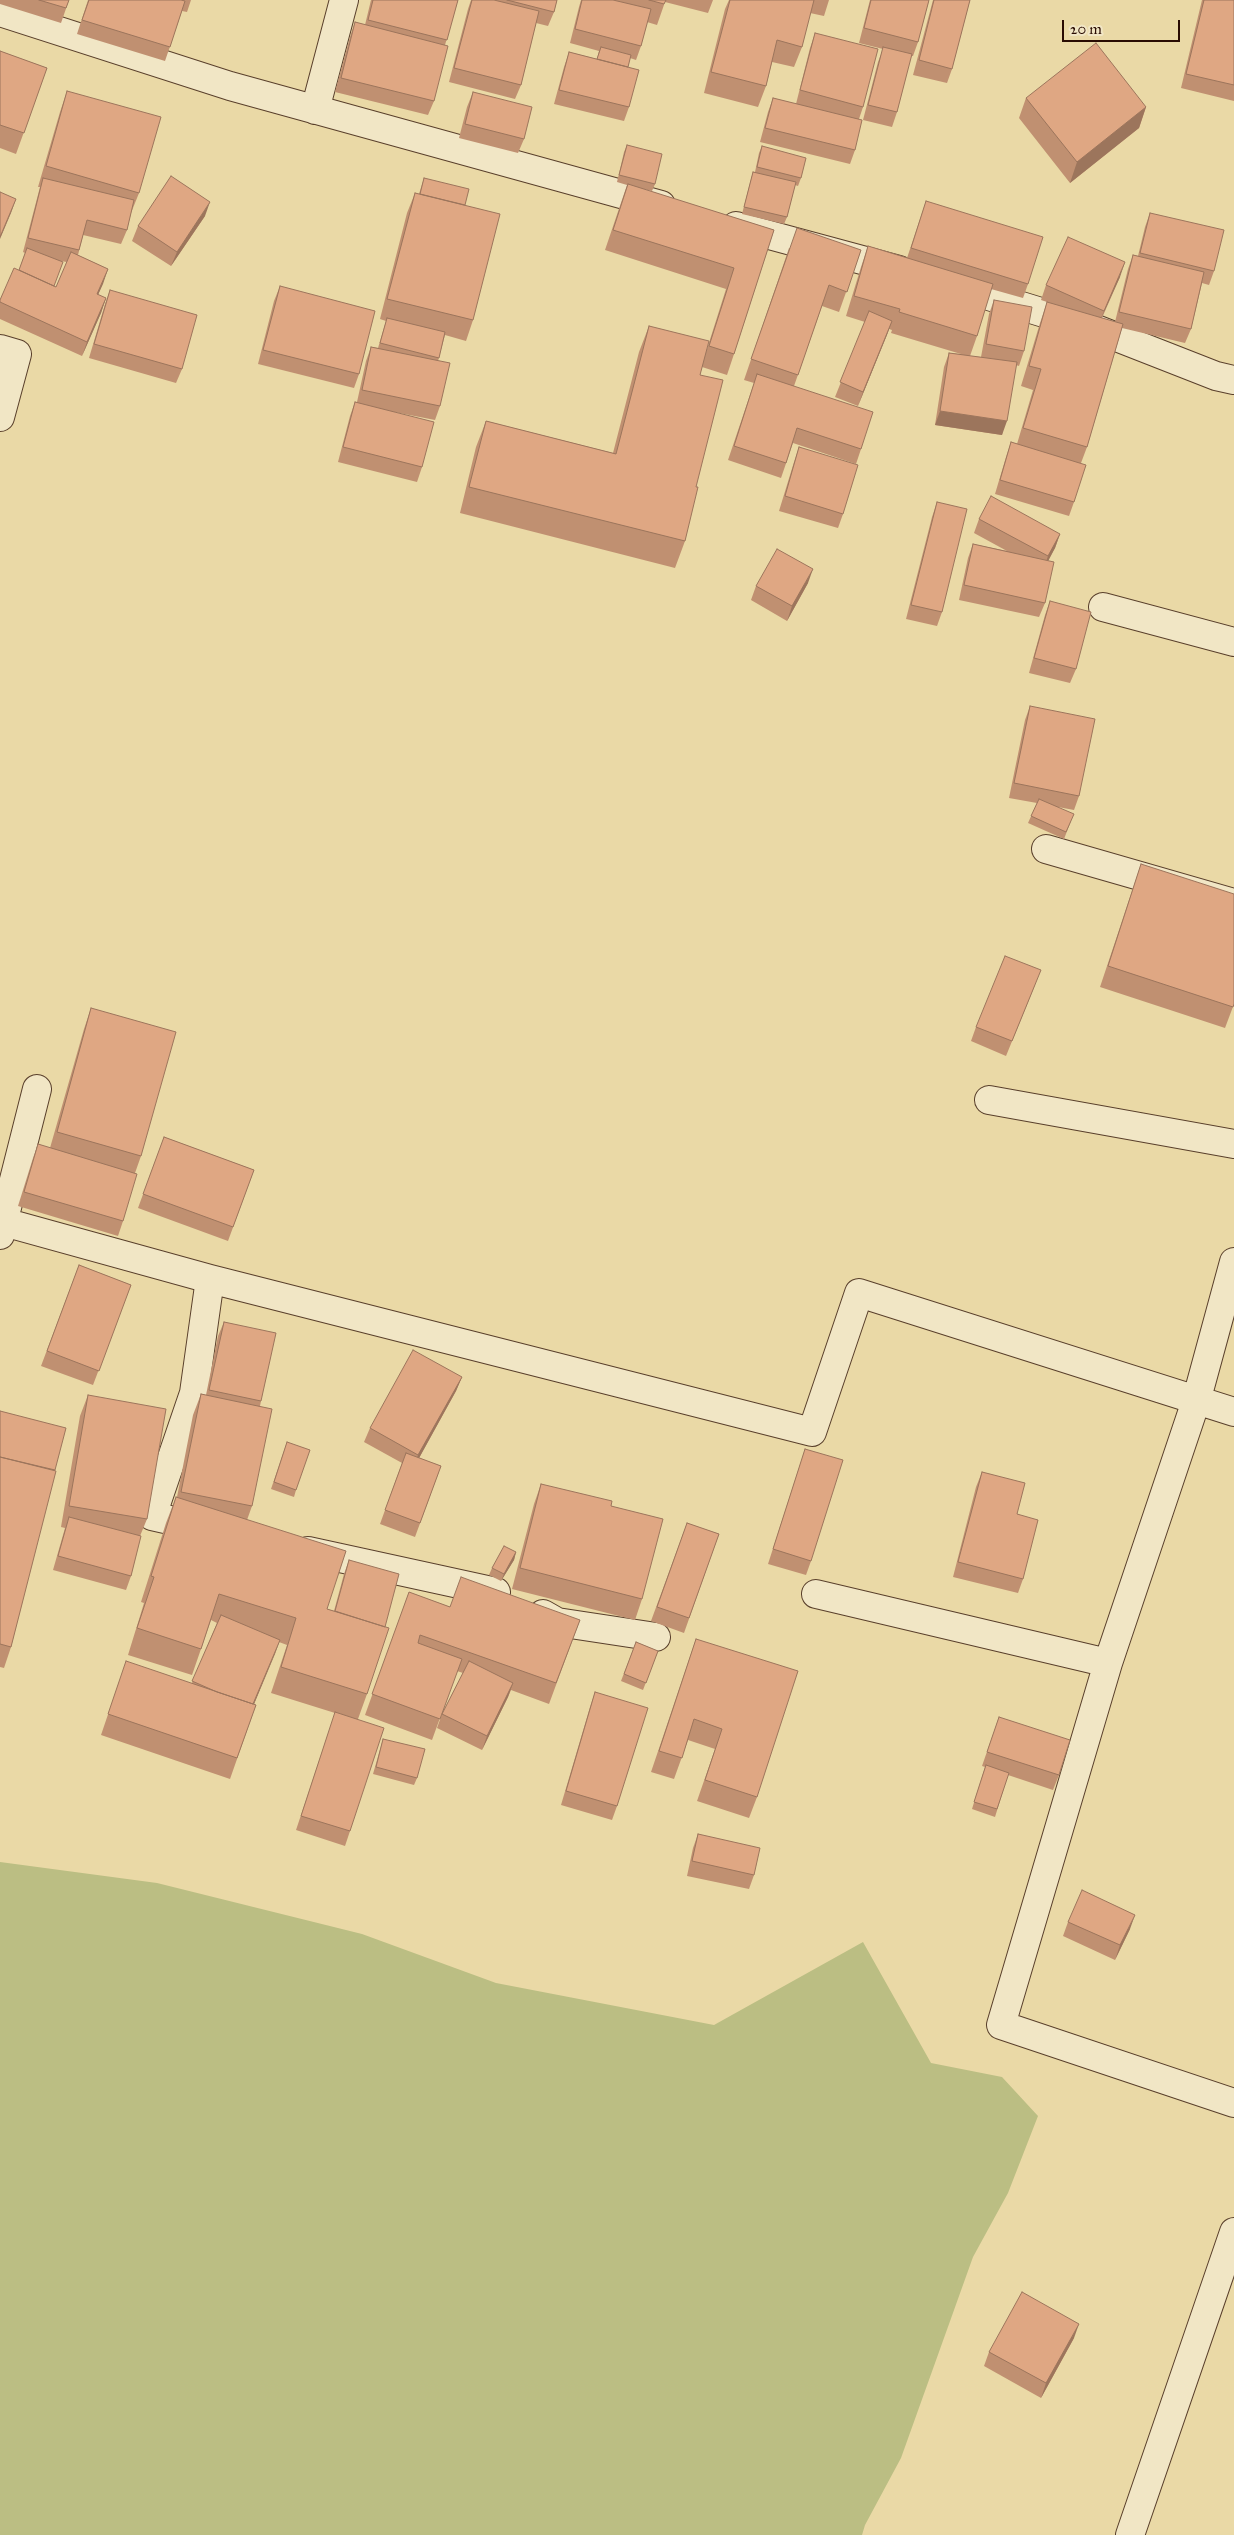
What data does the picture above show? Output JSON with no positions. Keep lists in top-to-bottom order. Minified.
{"scale_bar":"20 m"}
